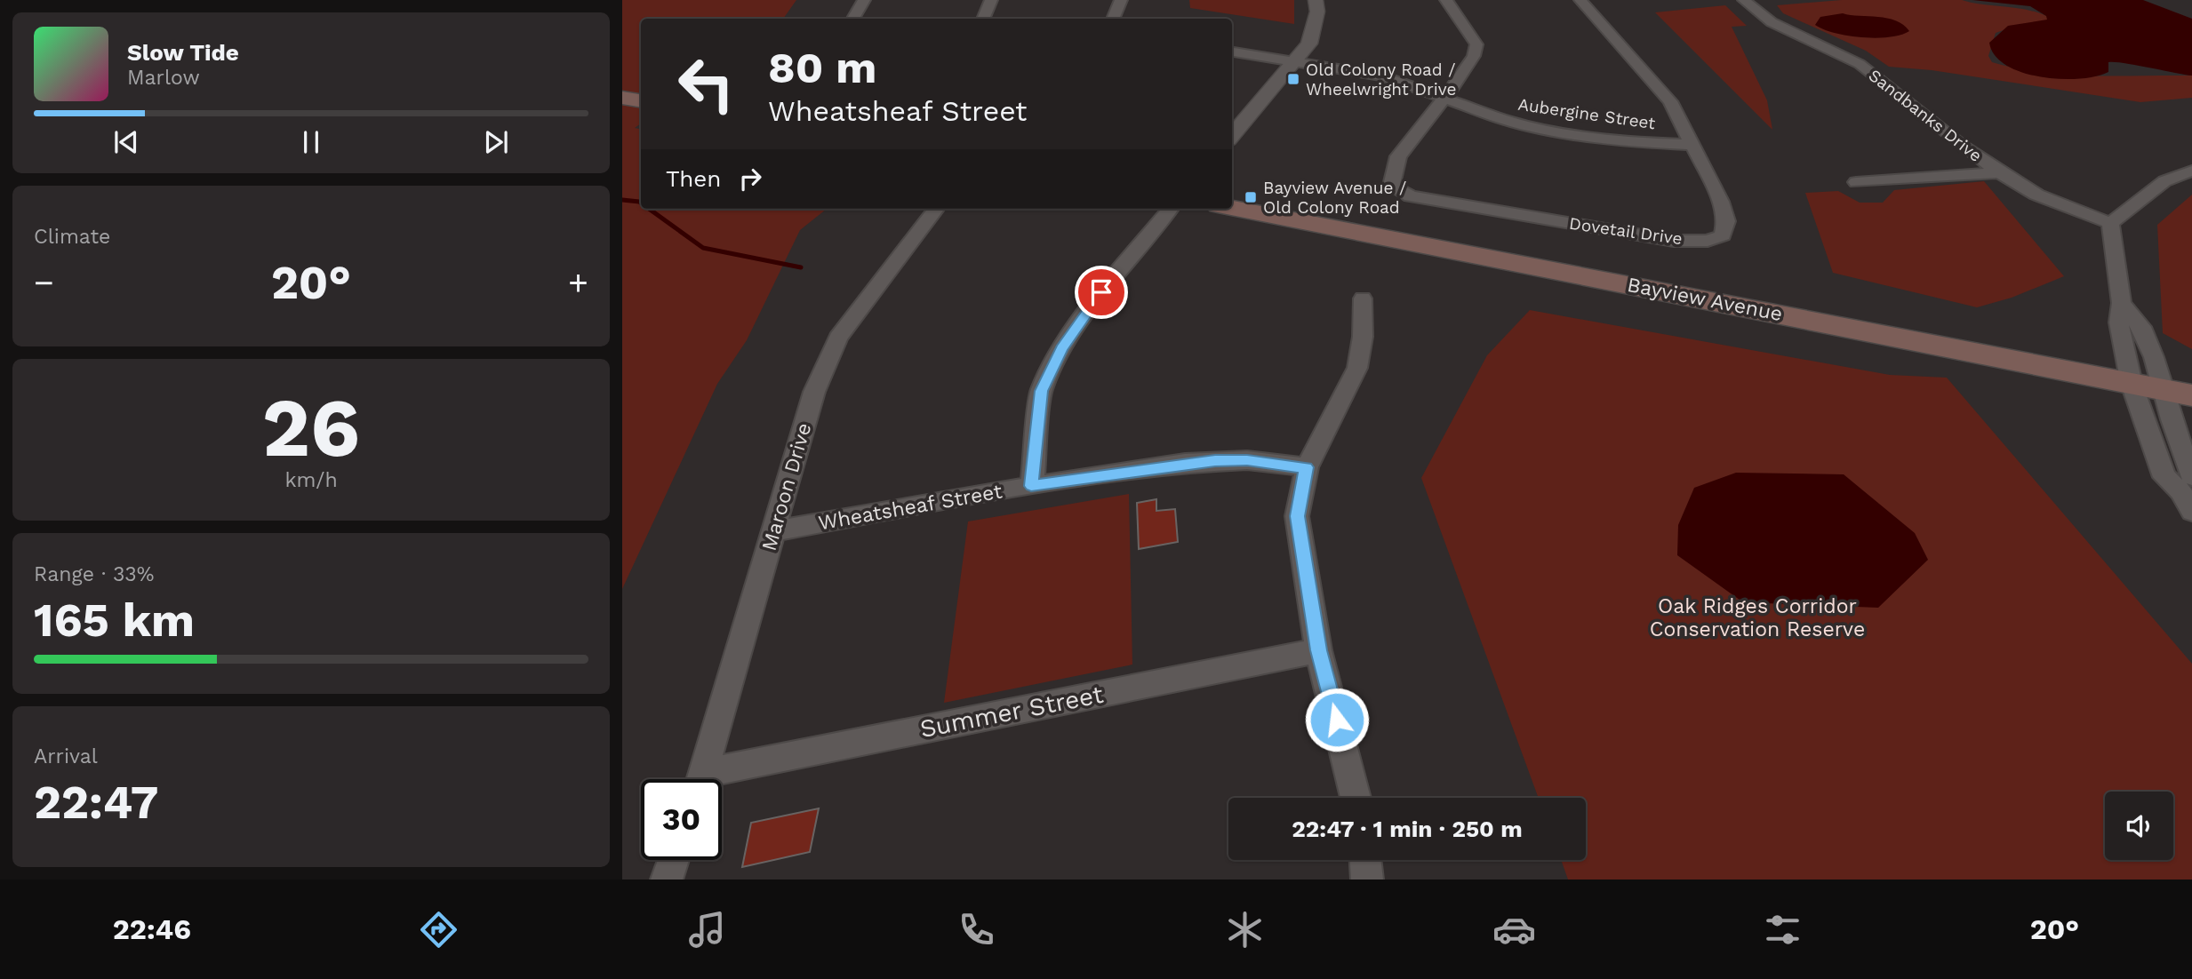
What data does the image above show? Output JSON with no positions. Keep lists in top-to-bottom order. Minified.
{"streets":{"main road":["Bayview Avenue"],"street":["Aubergine Street","Sandbanks Drive","Dovetail Drive","Maroon Drive","Wheatsheaf Street","Summer Street"]},"crossings":[["Aubergine Street","Dovetail Drive"],["Maroon Drive","Wheatsheaf Street"]],"parks":["Oak Ridges Corridor Conservation Reserve"],"places":{"transit":["Old Colony Road / Wheelwright Drive","Bayview Avenue / Old Colony Road"]},"page":{"turn":["80 m","Wheatsheaf Street"],"song":["Slow Tide","Marlow"],"then":"Then","tile":["Climate",["26","km/h"],["Range · 33%","165 km"],["Arrival","22:47"]],"heat":["−","20°","+"],"limit":"30","trip":"22:47 · 1 min · 250 m","tabs":["22:46","20°"]}}
